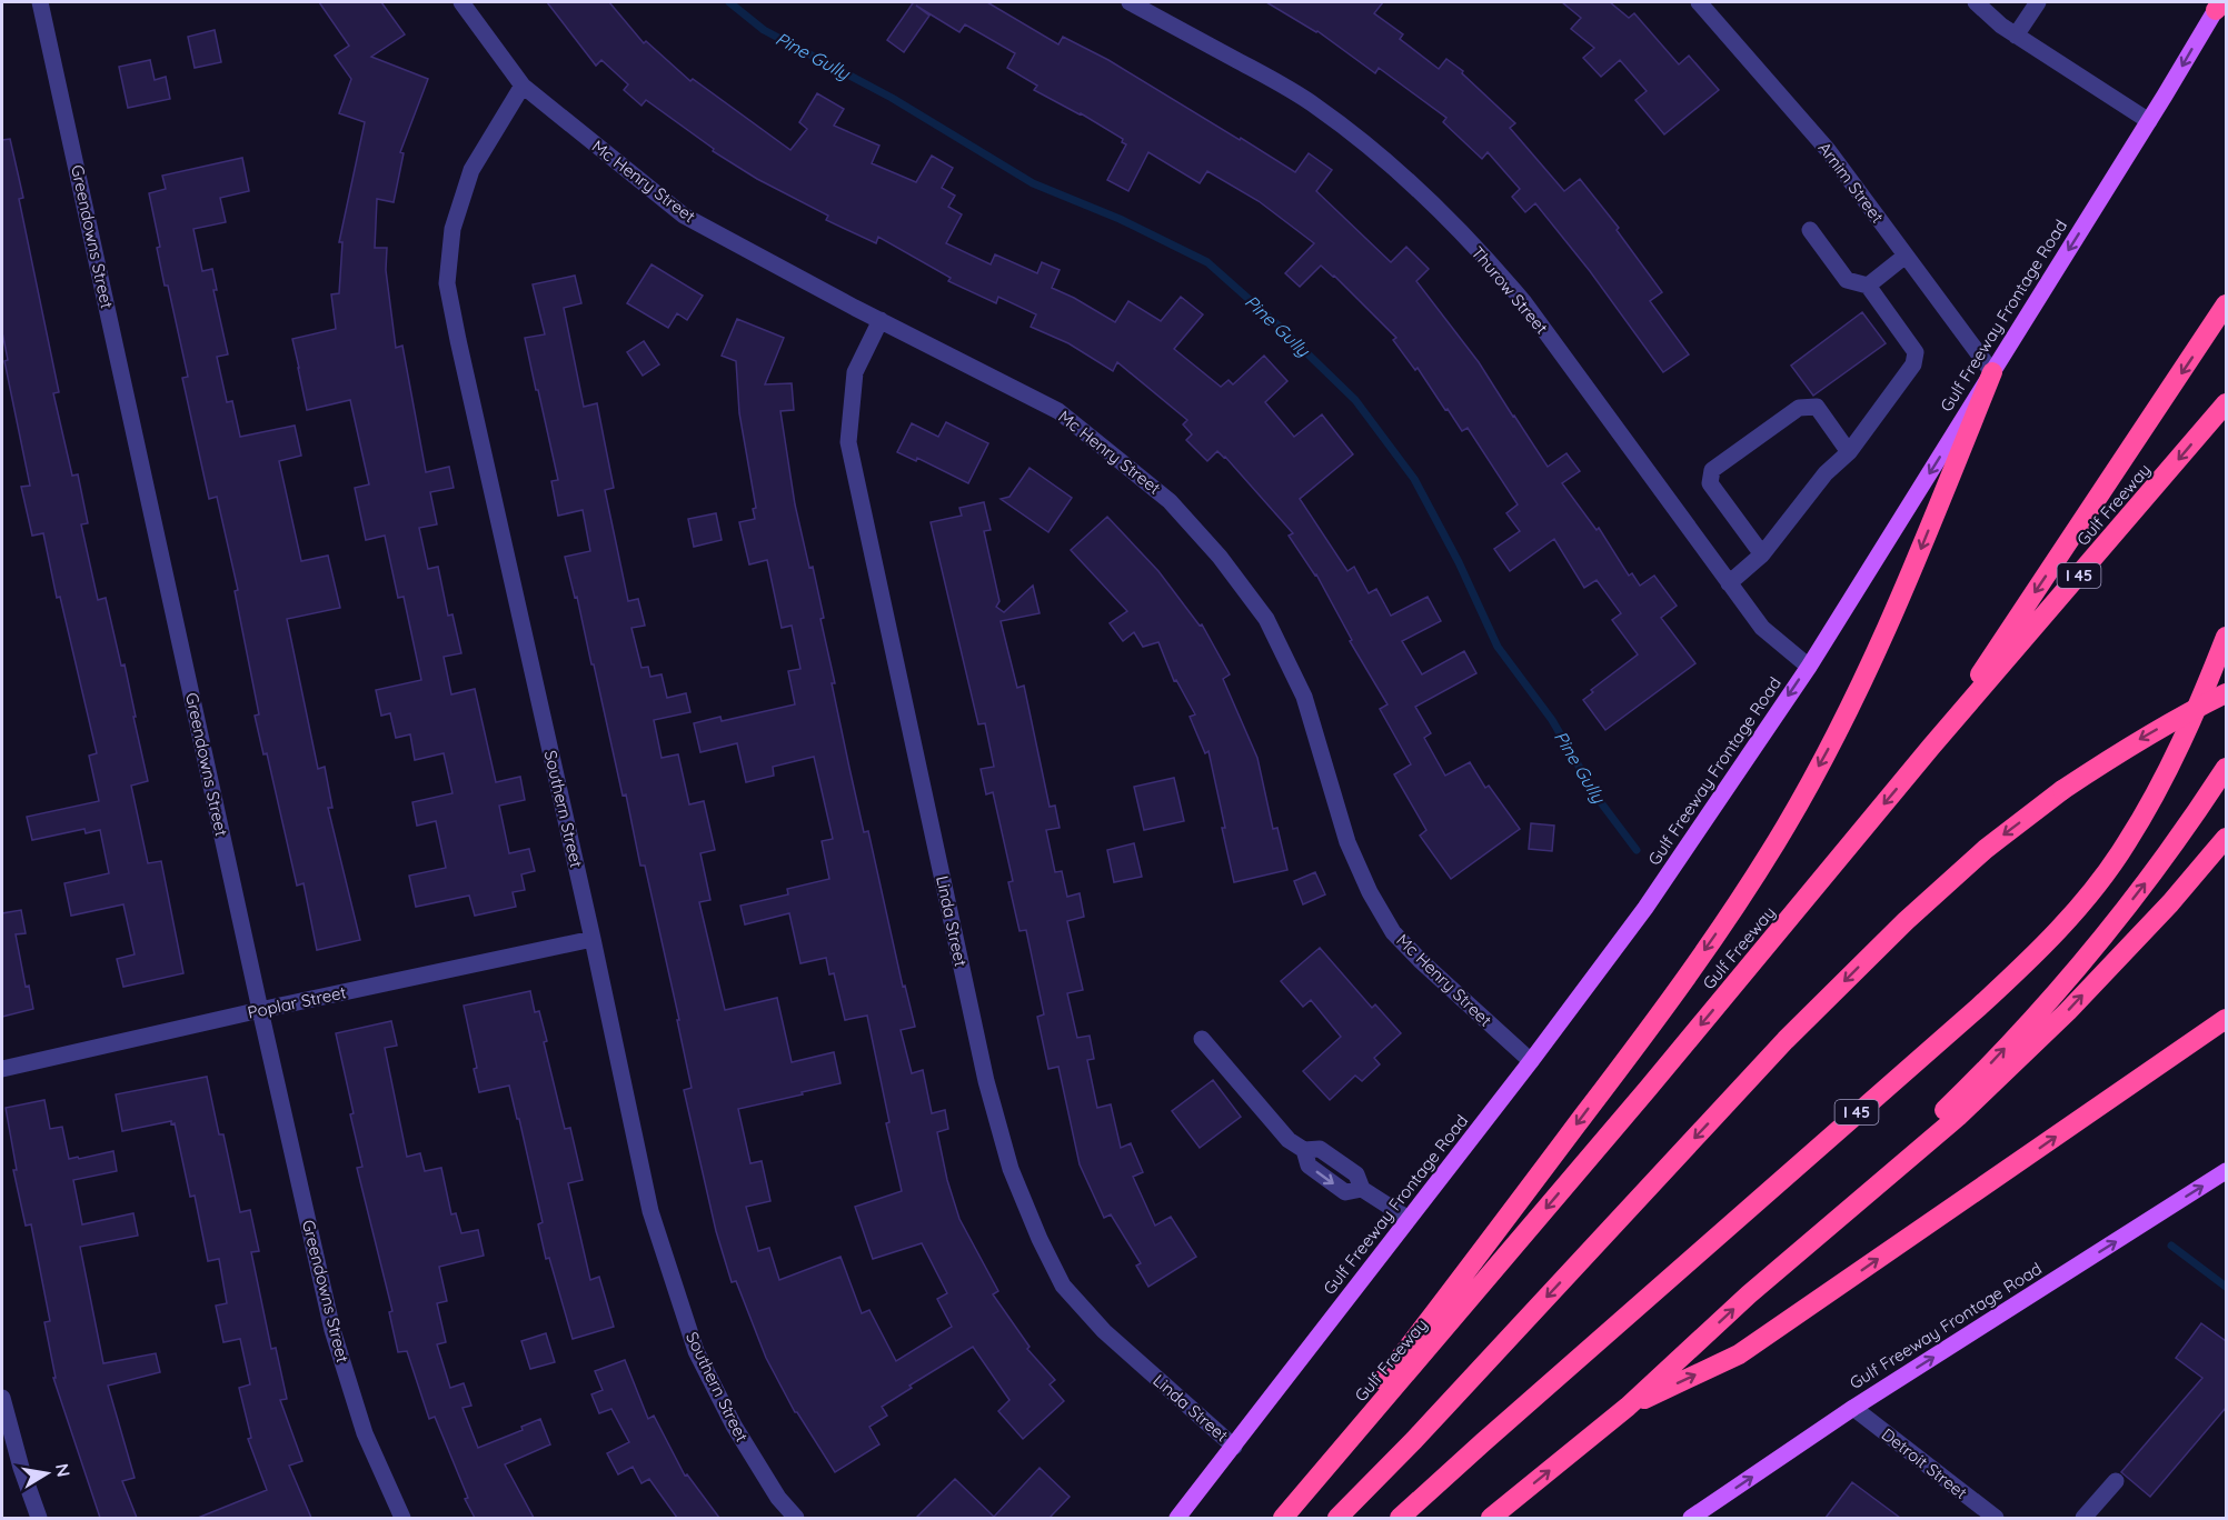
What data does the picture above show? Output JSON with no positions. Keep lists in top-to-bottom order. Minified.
{"streets":{"highway":["Gulf Freeway","I 45"],"main road":["Gulf Freeway Frontage Road"],"street":["Mc Henry Street","Arnim Street","Greendowns Street","Thurow Street","Southern Street","Linda Street","Poplar Street","Detroit Street"]},"crossings":[["Mc Henry Street","Gulf Freeway Frontage Road"],["Mc Henry Street","Southern Street"],["Mc Henry Street","Linda Street"],["Arnim Street","Gulf Freeway Frontage Road"],["Greendowns Street","Poplar Street"],["Thurow Street","Gulf Freeway Frontage Road"],["Gulf Freeway Frontage Road","Linda Street"],["Gulf Freeway Frontage Road","Detroit Street"],["Southern Street","Poplar Street"]],"water":["Pine Gully"],"north":"right"}
